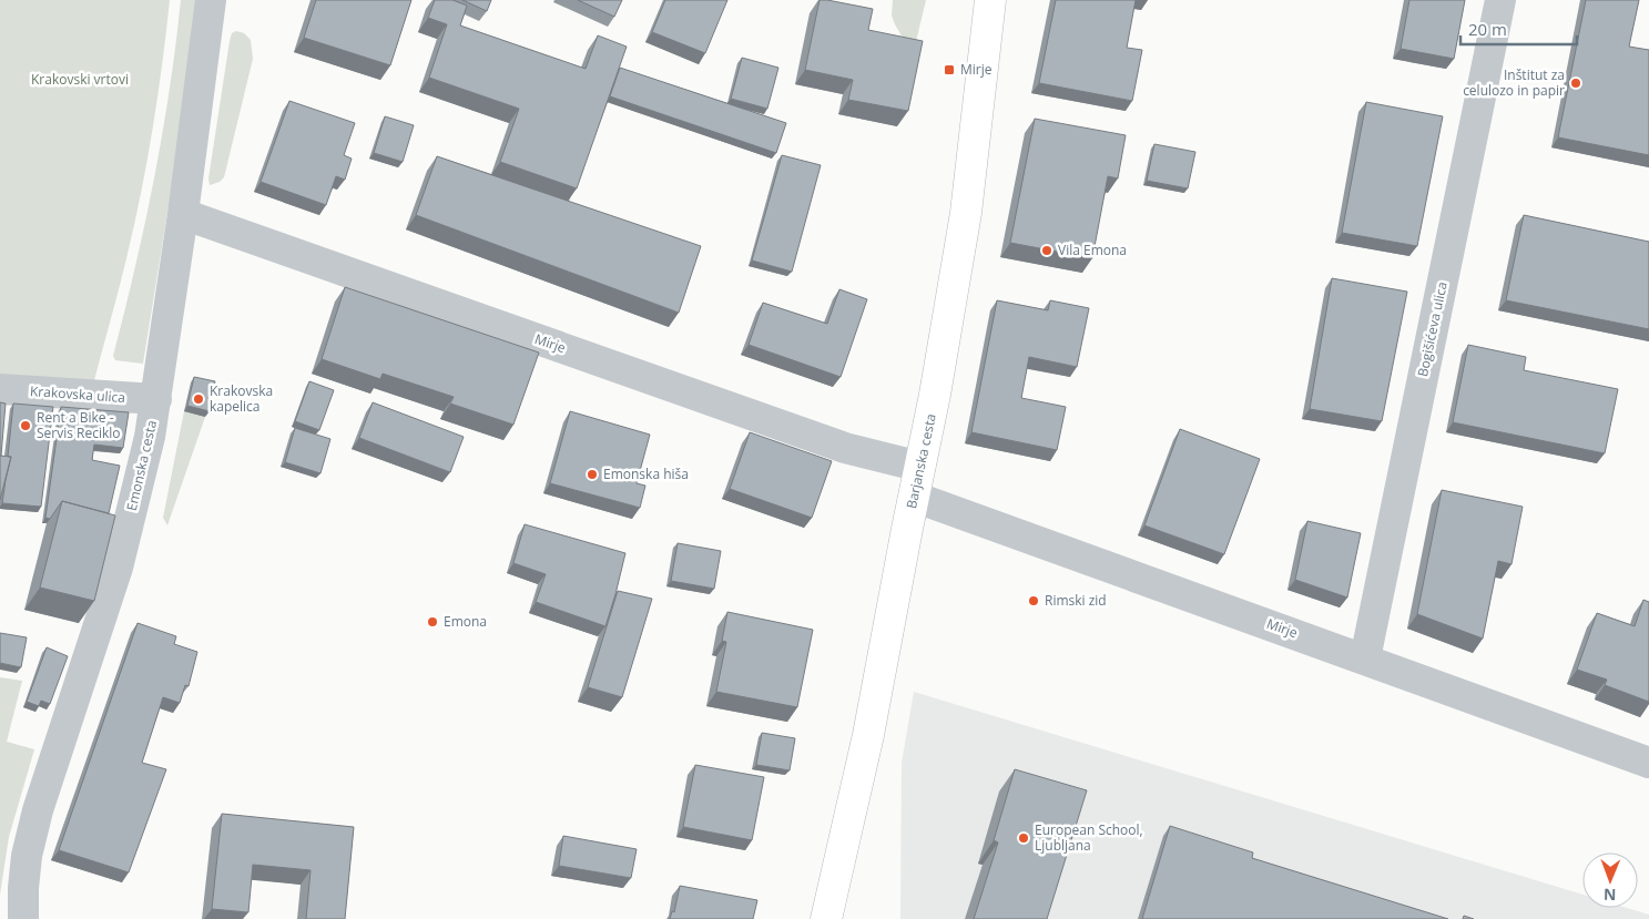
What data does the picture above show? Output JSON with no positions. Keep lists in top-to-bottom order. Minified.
{"streets":{"main road":["Barjanska cesta"],"street":["Bogišićeva ulica","Mirje","Krakovska ulica","Emonska cesta"]},"crossings":[["Bogišićeva ulica","Mirje"],["Mirje","Barjanska cesta"],["Mirje","Emonska cesta"],["Krakovska ulica","Emonska cesta"]],"parks":["Krakovski vrtovi"],"places":{"transit":["Mirje"],"other":["Inštitut za celulozo in papir","Vila Emona","Krakovska kapelica","Rent a Bike - Servis Reciklo","Emonska hiša","Rimski zid","Emona","European School, Ljubljana"]},"scale_bar":"20 m","north":"bottom"}
